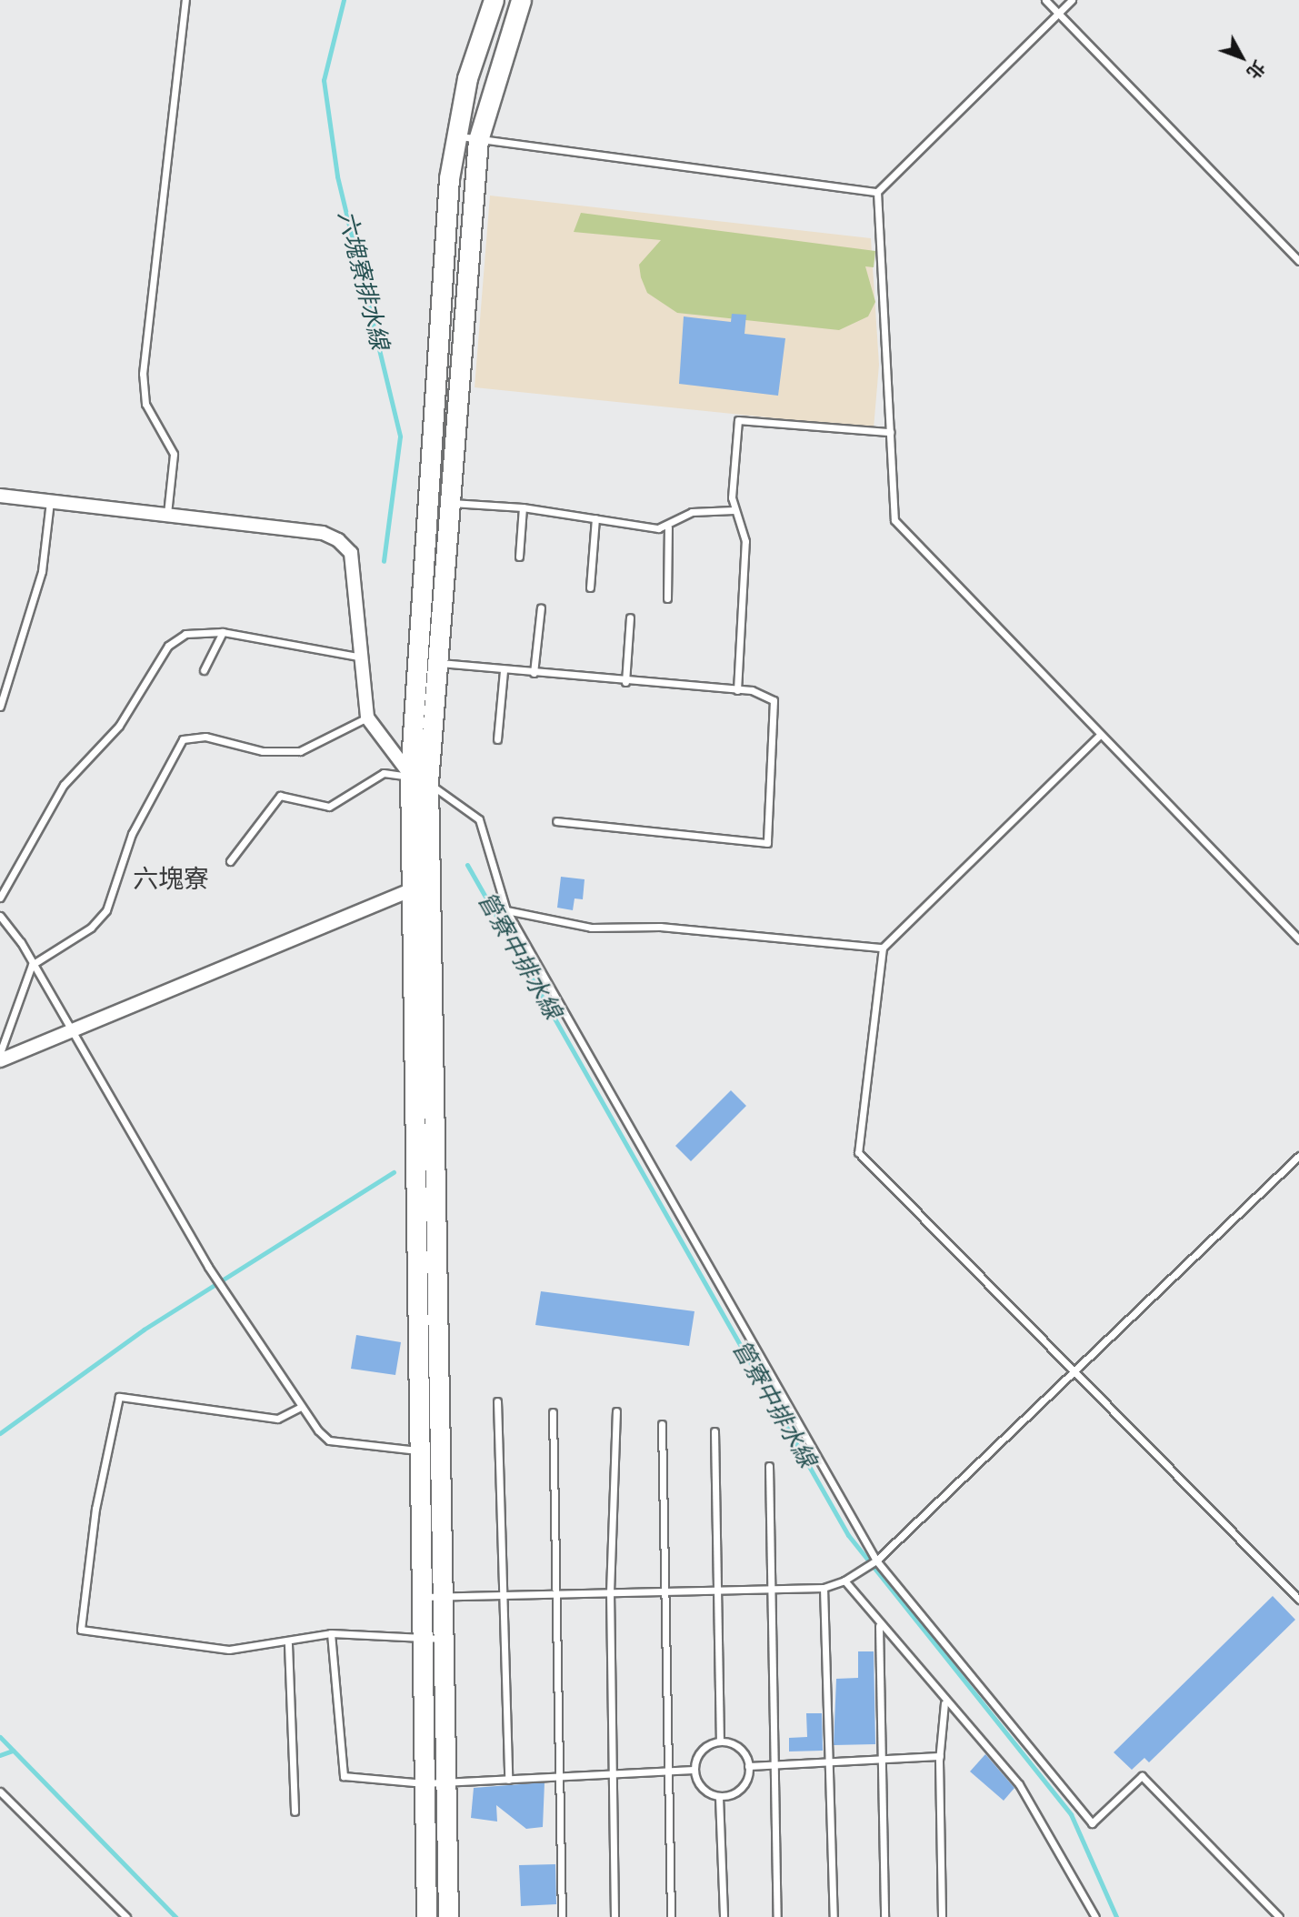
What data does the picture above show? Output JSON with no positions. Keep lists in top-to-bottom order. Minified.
{"districts":["六塊寮"],"water":["六塊寮排水線","管寮中排水線"],"north":"bottom right"}
